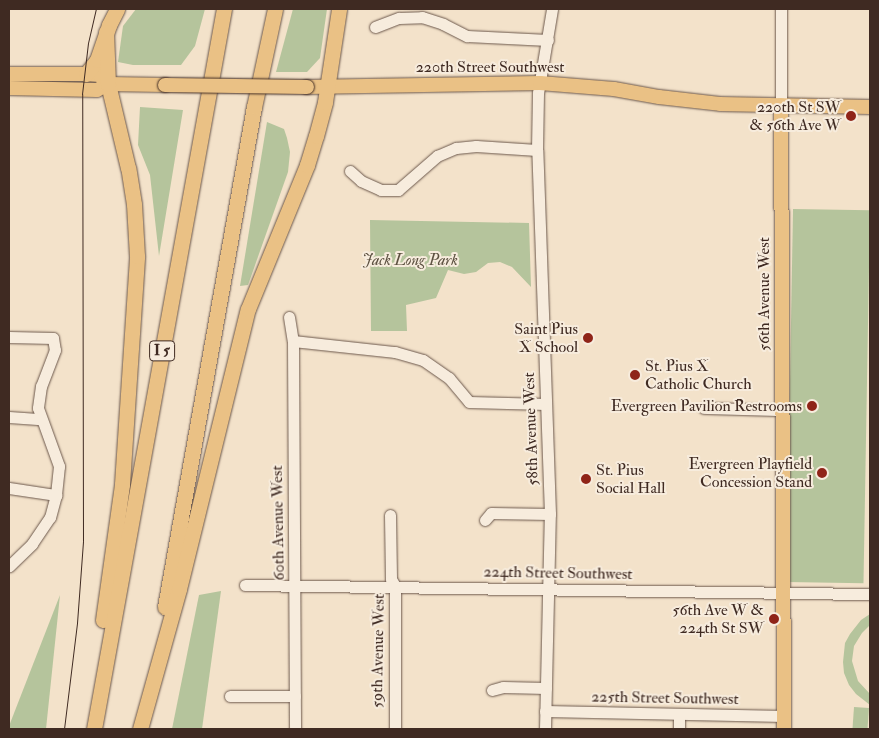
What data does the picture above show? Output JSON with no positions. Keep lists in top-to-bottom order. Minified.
{"streets":{"highway":["I 5"],"main road":["220th Street Southwest","56th Avenue West"],"street":["58th Avenue West","60th Avenue West","224th Street Southwest","59th Avenue West","225th Street Southwest"]},"crossings":[["220th Street Southwest","56th Avenue West"],["220th Street Southwest","58th Avenue West"],["56th Avenue West","224th Street Southwest"],["56th Avenue West","225th Street Southwest"],["58th Avenue West","224th Street Southwest"],["58th Avenue West","225th Street Southwest"],["60th Avenue West","224th Street Southwest"],["224th Street Southwest","59th Avenue West"]],"parks":["Jack Long Park"],"places":["220th St SW & 56th Ave W","Saint Pius X School","St. Pius X Catholic Church","Evergreen Pavilion Restrooms","Evergreen Playfield Concession Stand","St. Pius Social Hall","56th Ave W & 224th St SW"]}
